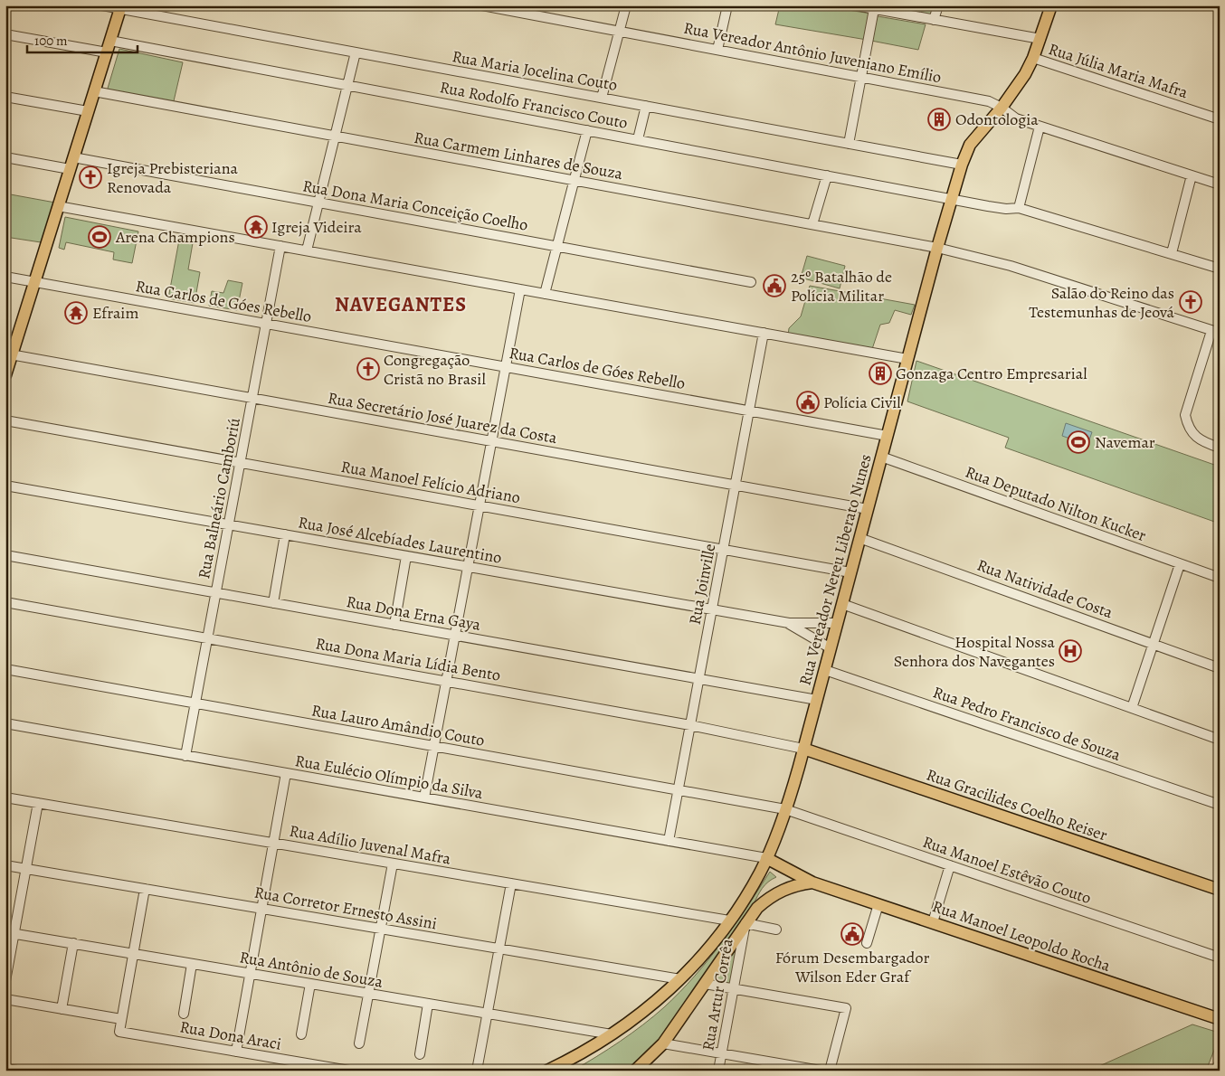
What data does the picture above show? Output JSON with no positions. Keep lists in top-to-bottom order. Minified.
{"streets":{"main road":["Rua Vereador Nereu Liberato Nunes","Rua Gracilides Coelho Reiser","Rua Manoel Leopoldo Rocha"],"street":["Rua Vereador Antônio Juveniano Emílio","Rua Maria Jocelina Couto","Rua Júlia Maria Mafra","Rua Rodolfo Francisco Couto","Rua Carmem Linhares de Souza","Rua Dona Maria Conceição Coelho","Rua Carlos de Góes Rebello","Rua Secretário José Juarez da Costa","Rua Manoel Felício Adriano","Rua Balneário Camboriú","Rua Deputado Nilton Kucker","Rua José Alcebíades Laurentino","Rua Joinville","Rua Natividade Costa","Rua Dona Erna Gaya","Rua Dona Maria Lídia Bento","Rua Pedro Francisco de Souza","Rua Lauro Amândio Couto","Rua Eulécio Olímpio da Silva","Rua Adílio Juvenal Mafra","Rua Manoel Estêvão Couto","Rua Corretor Ernesto Assini","Rua Antônio de Souza","Rua Artur Corrêa","Rua Dona Araci"]},"crossings":[["Rua Vereador Antônio Juveniano Emílio","Rua Vereador Nereu Liberato Nunes"],["Rua Maria Jocelina Couto","Rua Vereador Nereu Liberato Nunes"],["Rua Júlia Maria Mafra","Rua Vereador Nereu Liberato Nunes"],["Rua Rodolfo Francisco Couto","Rua Vereador Nereu Liberato Nunes"],["Rua Carmem Linhares de Souza","Rua Vereador Nereu Liberato Nunes"],["Rua Carlos de Góes Rebello","Rua Balneário Camboriú"],["Rua Carlos de Góes Rebello","Rua Vereador Nereu Liberato Nunes"],["Rua Carlos de Góes Rebello","Rua Joinville"],["Rua Secretário José Juarez da Costa","Rua Balneário Camboriú"],["Rua Secretário José Juarez da Costa","Rua Vereador Nereu Liberato Nunes"],["Rua Secretário José Juarez da Costa","Rua Joinville"],["Rua Manoel Felício Adriano","Rua Balneário Camboriú"],["Rua Manoel Felício Adriano","Rua Vereador Nereu Liberato Nunes"],["Rua Manoel Felício Adriano","Rua Joinville"],["Rua Balneário Camboriú","Rua José Alcebíades Laurentino"],["Rua Balneário Camboriú","Rua Dona Erna Gaya"],["Rua Balneário Camboriú","Rua Dona Maria Lídia Bento"],["Rua Balneário Camboriú","Rua Lauro Amândio Couto"],["Rua Balneário Camboriú","Rua Eulécio Olímpio da Silva"],["Rua Deputado Nilton Kucker","Rua Vereador Nereu Liberato Nunes"],["Rua José Alcebíades Laurentino","Rua Vereador Nereu Liberato Nunes"],["Rua José Alcebíades Laurentino","Rua Joinville"],["Rua Vereador Nereu Liberato Nunes","Rua Natividade Costa"],["Rua Vereador Nereu Liberato Nunes","Rua Dona Erna Gaya"],["Rua Vereador Nereu Liberato Nunes","Rua Dona Maria Lídia Bento"],["Rua Vereador Nereu Liberato Nunes","Rua Pedro Francisco de Souza"],["Rua Vereador Nereu Liberato Nunes","Rua Lauro Amândio Couto"],["Rua Vereador Nereu Liberato Nunes","Rua Eulécio Olímpio da Silva"],["Rua Vereador Nereu Liberato Nunes","Rua Gracilides Coelho Reiser"],["Rua Vereador Nereu Liberato Nunes","Rua Adílio Juvenal Mafra"],["Rua Vereador Nereu Liberato Nunes","Rua Manoel Estêvão Couto"],["Rua Vereador Nereu Liberato Nunes","Rua Corretor Ernesto Assini"],["Rua Vereador Nereu Liberato Nunes","Rua Manoel Leopoldo Rocha"],["Rua Vereador Nereu Liberato Nunes","Rua Antônio de Souza"],["Rua Joinville","Rua Dona Erna Gaya"],["Rua Joinville","Rua Dona Maria Lídia Bento"],["Rua Joinville","Rua Lauro Amândio Couto"],["Rua Joinville","Rua Eulécio Olímpio da Silva"],["Rua Dona Maria Lídia Bento","Rua Gracilides Coelho Reiser"],["Rua Lauro Amândio Couto","Rua Manoel Estêvão Couto"],["Rua Eulécio Olímpio da Silva","Rua Manoel Leopoldo Rocha"],["Rua Manoel Leopoldo Rocha","Rua Artur Corrêa"]],"districts":["NAVEGANTES"],"places":{"building":["Odontologia","Gonzaga Centro Empresarial"],"church":["Igreja Prebisteriana Renovada","Salão do Reino das Testemunhas de Jeová","Congregação Cristã no Brasil"],"temple":["Igreja Videira","Efraim"],"sports":["Arena Champions","Navemar"],"public building":["25º Batalhão de Polícia Militar","Polícia Civil","Fórum Desembargador Wilson Eder Graf"],"hospital":["Hospital Nossa Senhora dos Navegantes"]},"scale_bar":"100 m"}
